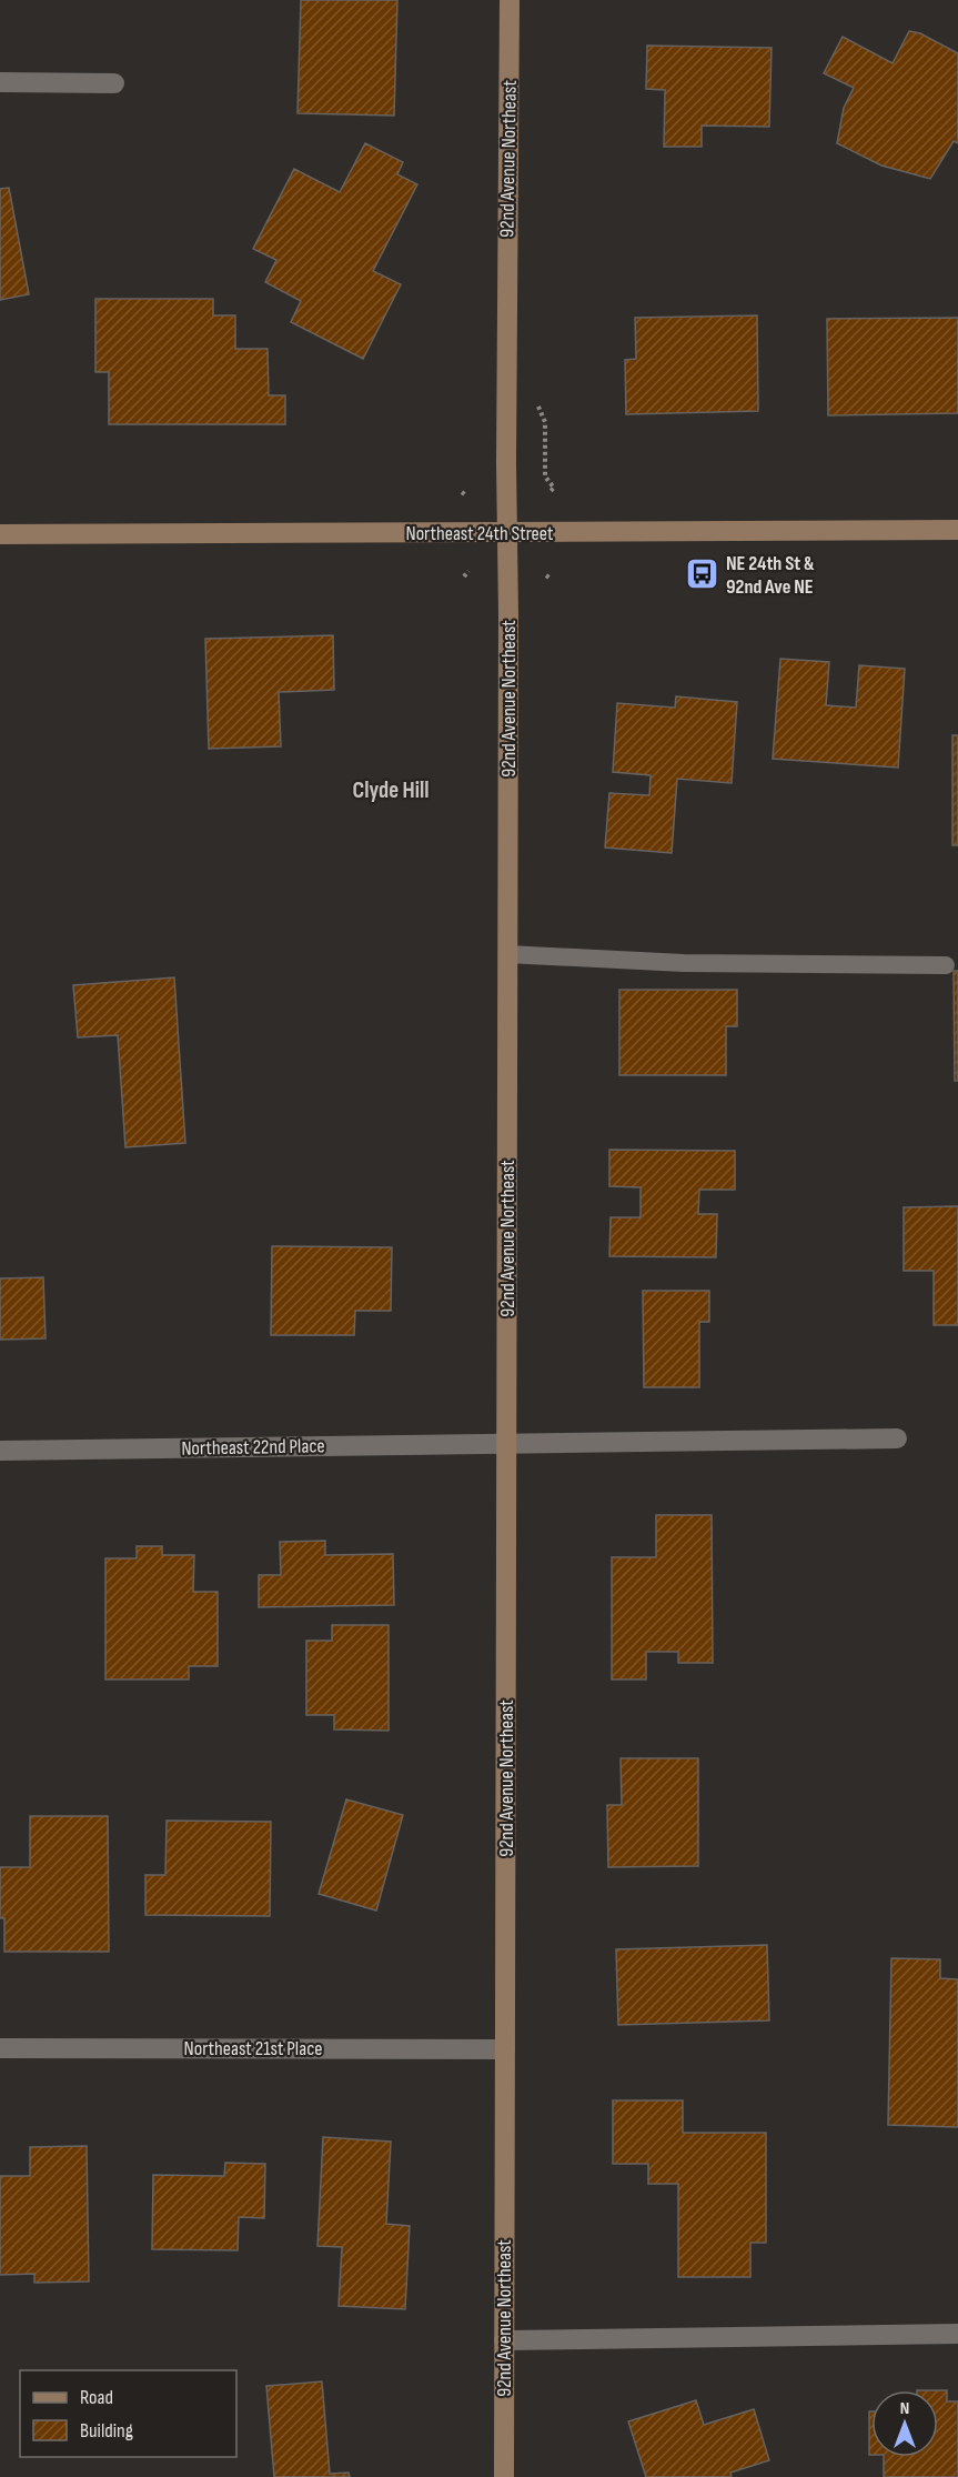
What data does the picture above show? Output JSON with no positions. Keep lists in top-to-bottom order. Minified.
{"streets":{"main road":["92nd Avenue Northeast","Northeast 24th Street"],"street":["Northeast 22nd Place","Northeast 21st Place"]},"crossings":[["92nd Avenue Northeast","Northeast 24th Street"],["92nd Avenue Northeast","Northeast 22nd Place"],["92nd Avenue Northeast","Northeast 21st Place"]],"districts":["Clyde Hill"],"places":{"bus stop":["NE 24th St & 92nd Ave NE"]},"legend":["Road","Building"],"north":"top"}
